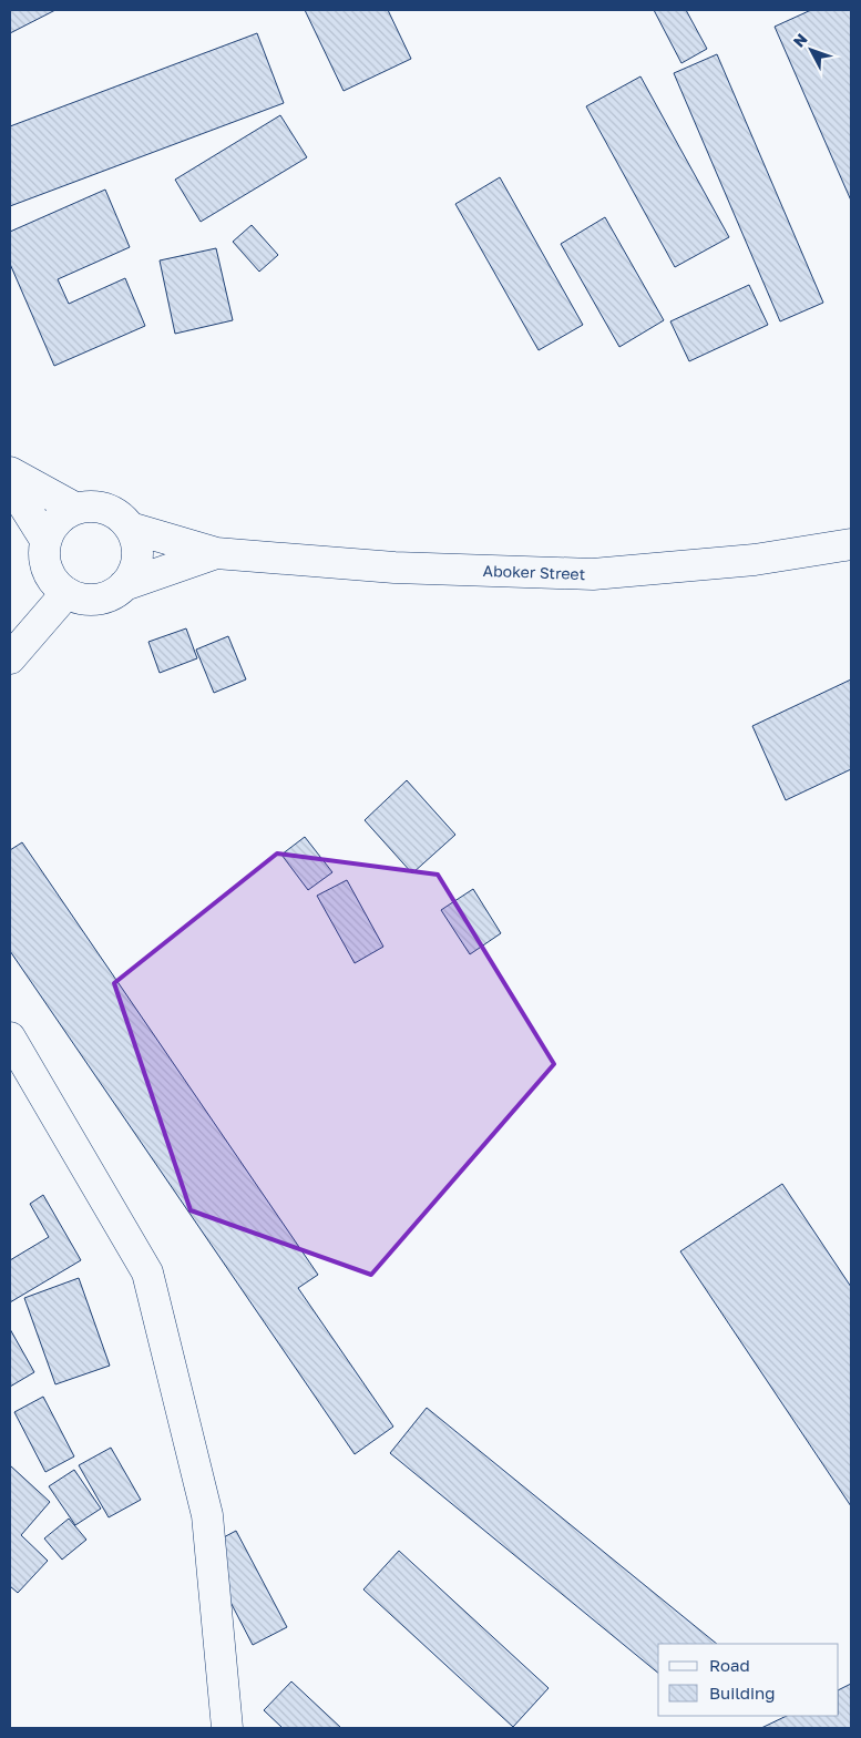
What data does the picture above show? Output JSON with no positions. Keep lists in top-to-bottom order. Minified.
{"streets":{"main road":["Aboker Street"]},"legend":["Road","Building"],"north":"top left"}
